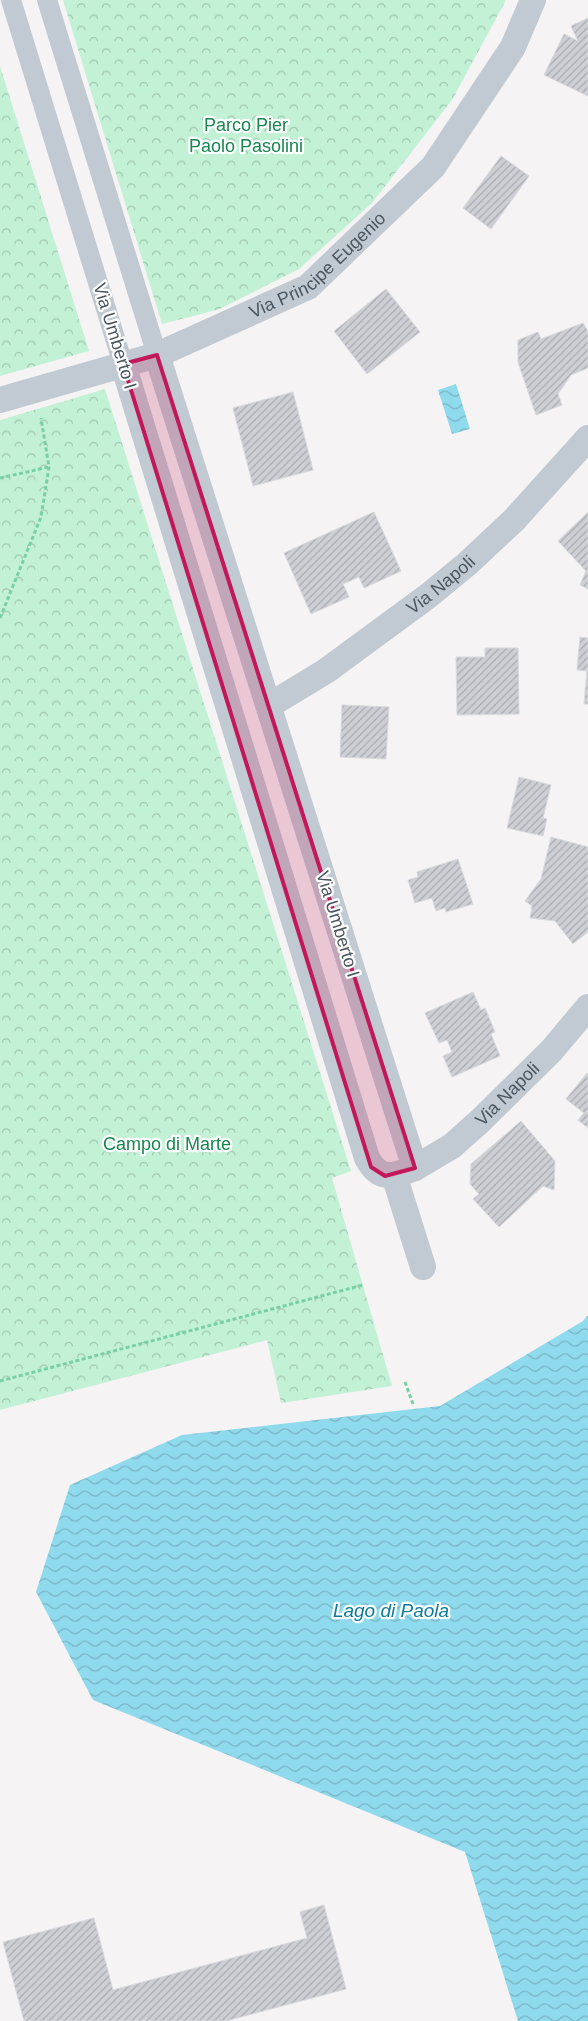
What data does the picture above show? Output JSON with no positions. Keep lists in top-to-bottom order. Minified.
{"streets":{"street":["Via Principe Eugenio","Via Umberto I","Via Napoli"]},"crossings":[["Via Principe Eugenio","Via Umberto I"],["Via Umberto I","Via Napoli"]],"water":["Lago di Paola"],"parks":["Parco Pier Paolo Pasolini","Campo di Marte"]}
